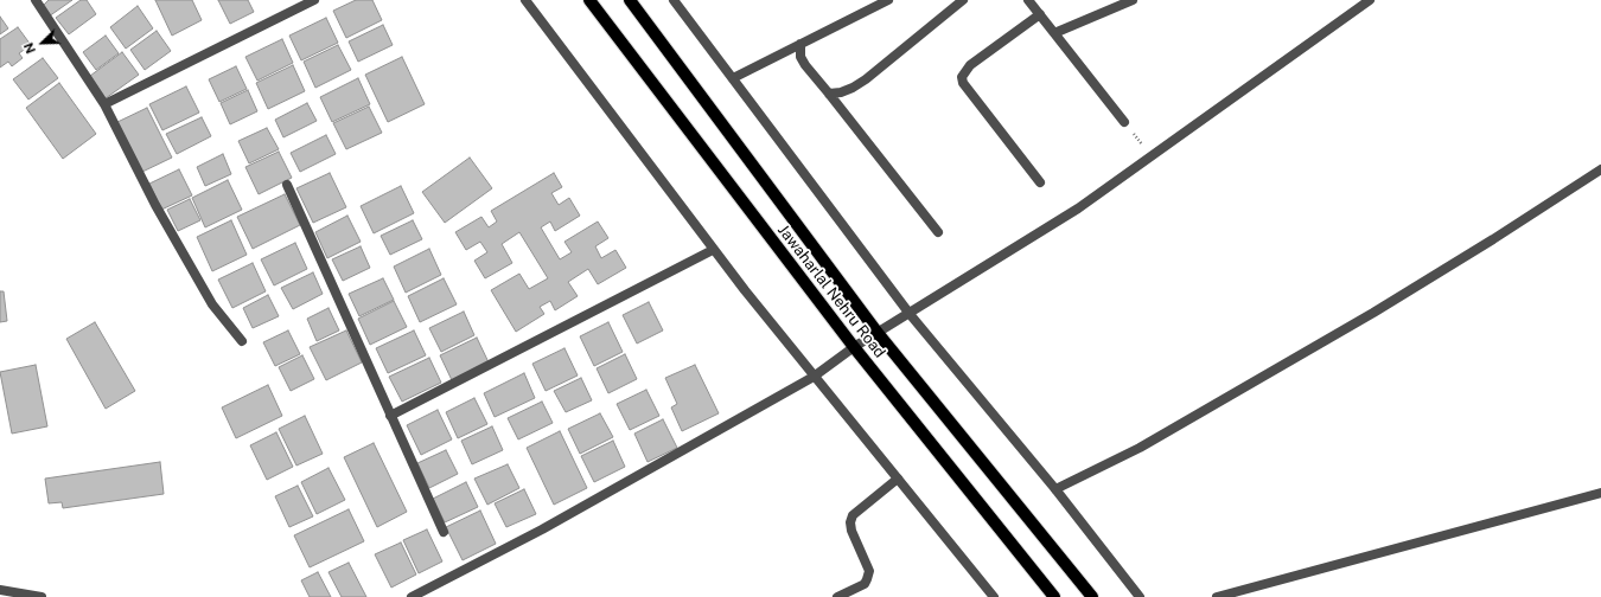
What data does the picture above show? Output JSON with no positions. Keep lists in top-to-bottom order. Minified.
{"streets":{"main road":["Jawaharlal Nehru Road"]},"north":"bottom left"}
